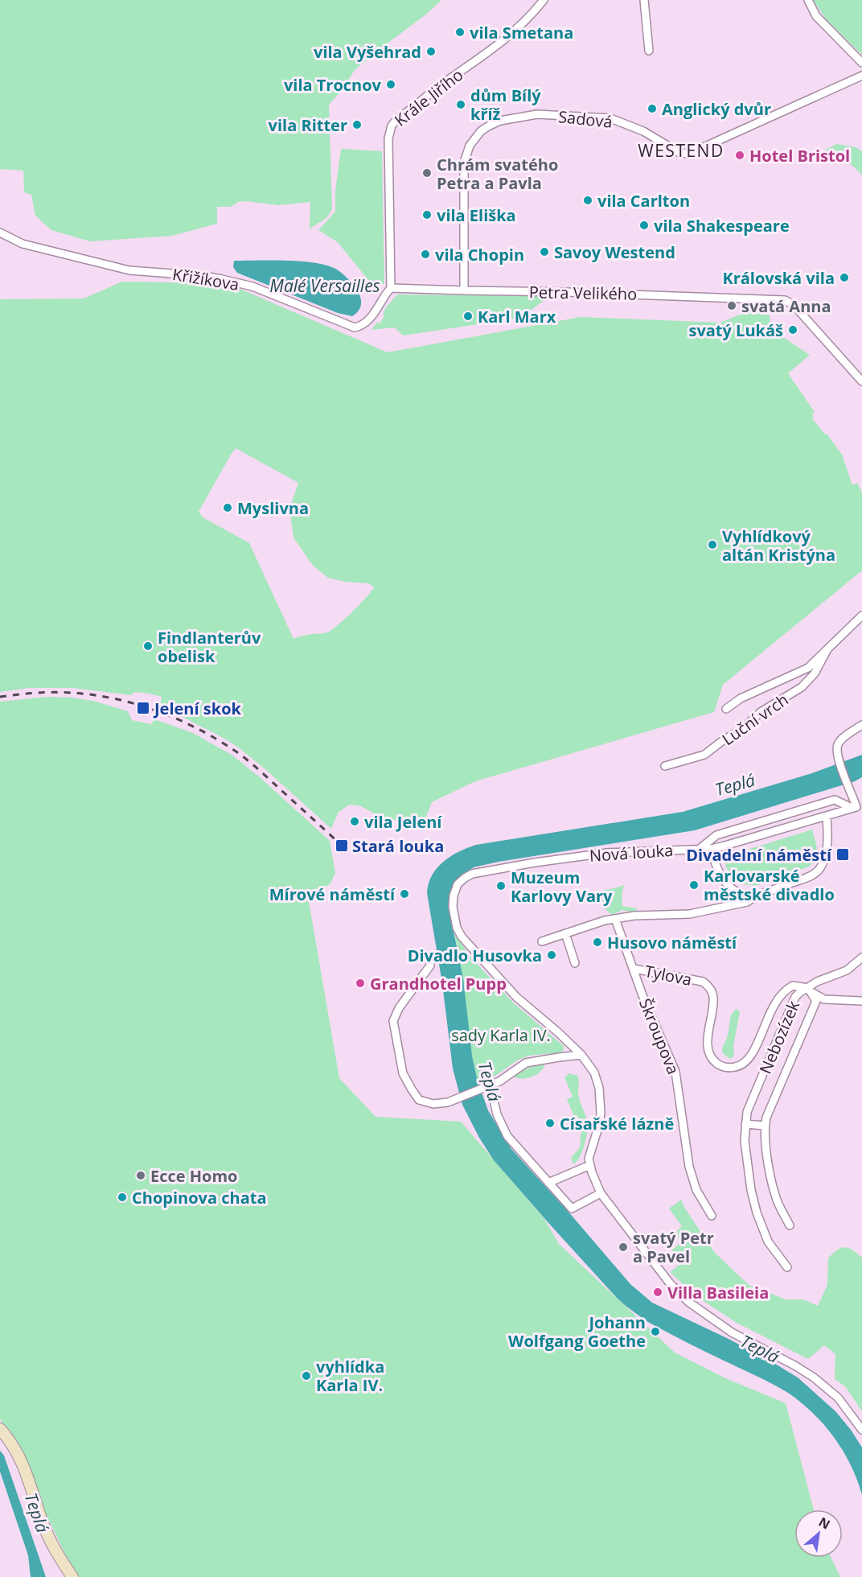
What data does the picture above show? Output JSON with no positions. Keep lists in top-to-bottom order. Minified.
{"streets":{"street":["Krále Jiřího","Sadová","Křižíkova","Petra Velikého","Luční vrch","Nová louka","Tylova","Škroupova","Nebozízek"]},"crossings":[["Krále Jiřího","Křižíkova"],["Krále Jiřího","Petra Velikého"],["Sadová","Petra Velikého"],["Křižíkova","Petra Velikého"],["Tylova","Škroupova"],["Tylova","Nebozízek"]],"districts":["WESTEND"],"water":["Malé Versailles","Teplá"],"parks":["sady Karla IV."],"places":{"other":["vila Smetana","vila Vyšehrad","vila Trocnov","dům Bílý kříž","Anglický dvůr","vila Ritter","Hotel Bristol","Chrám svatého Petra a Pavla","vila Carlton","vila Eliška","vila Shakespeare","Savoy Westend","vila Chopin","Královská vila","svatá Anna","Karl Marx","svatý Lukáš","Myslivna","Vyhlídkový altán Kristýna","Findlanterův obelisk","vila Jelení","Karlovarské městské divadlo","Muzeum Karlovy Vary","Mírové náměstí","Husovo náměstí","Divadlo Husovka","Grandhotel Pupp","Císařské lázně","Ecce Homo","Chopinova chata","svatý Petr a Pavel","Villa Basileia","Johann Wolfgang Goethe","vyhlídka Karla IV."],"transit":["Jelení skok","Stará louka","Divadelní náměstí"]},"north":"top right"}
